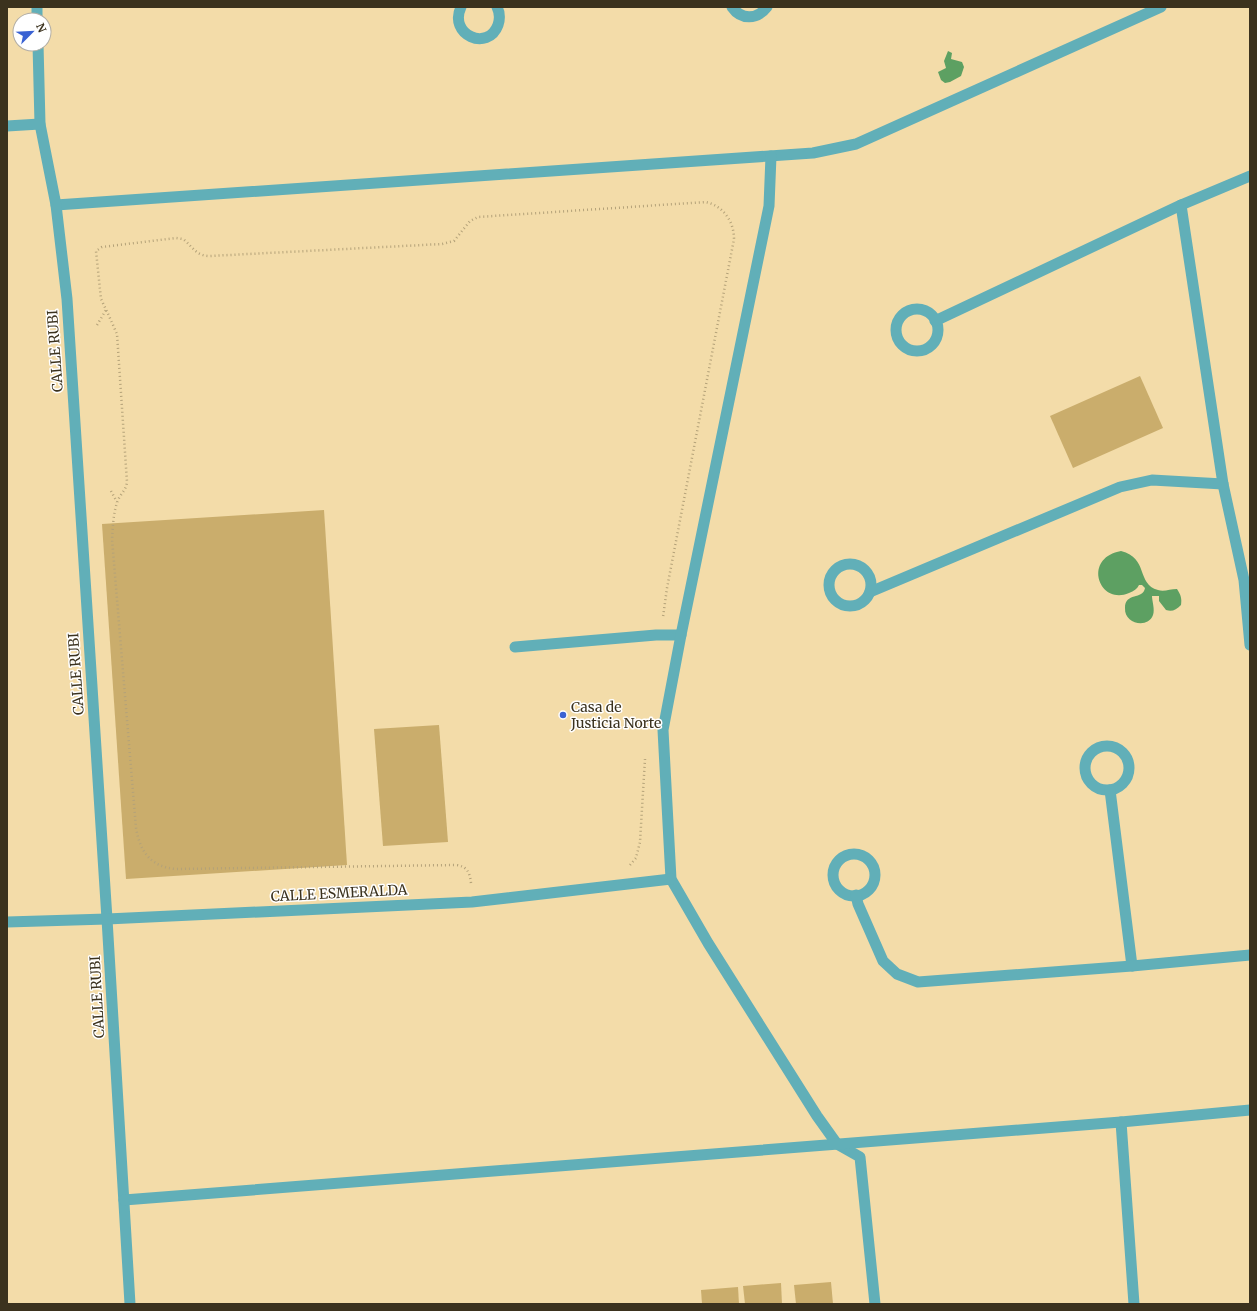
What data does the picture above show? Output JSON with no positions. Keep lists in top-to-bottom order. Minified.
{"streets":{"street":["CALLE RUBI","CALLE ESMERALDA"]},"crossings":[["CALLE RUBI","CALLE ESMERALDA"]],"places":["Casa de Justicia Norte"],"north":"top right"}
